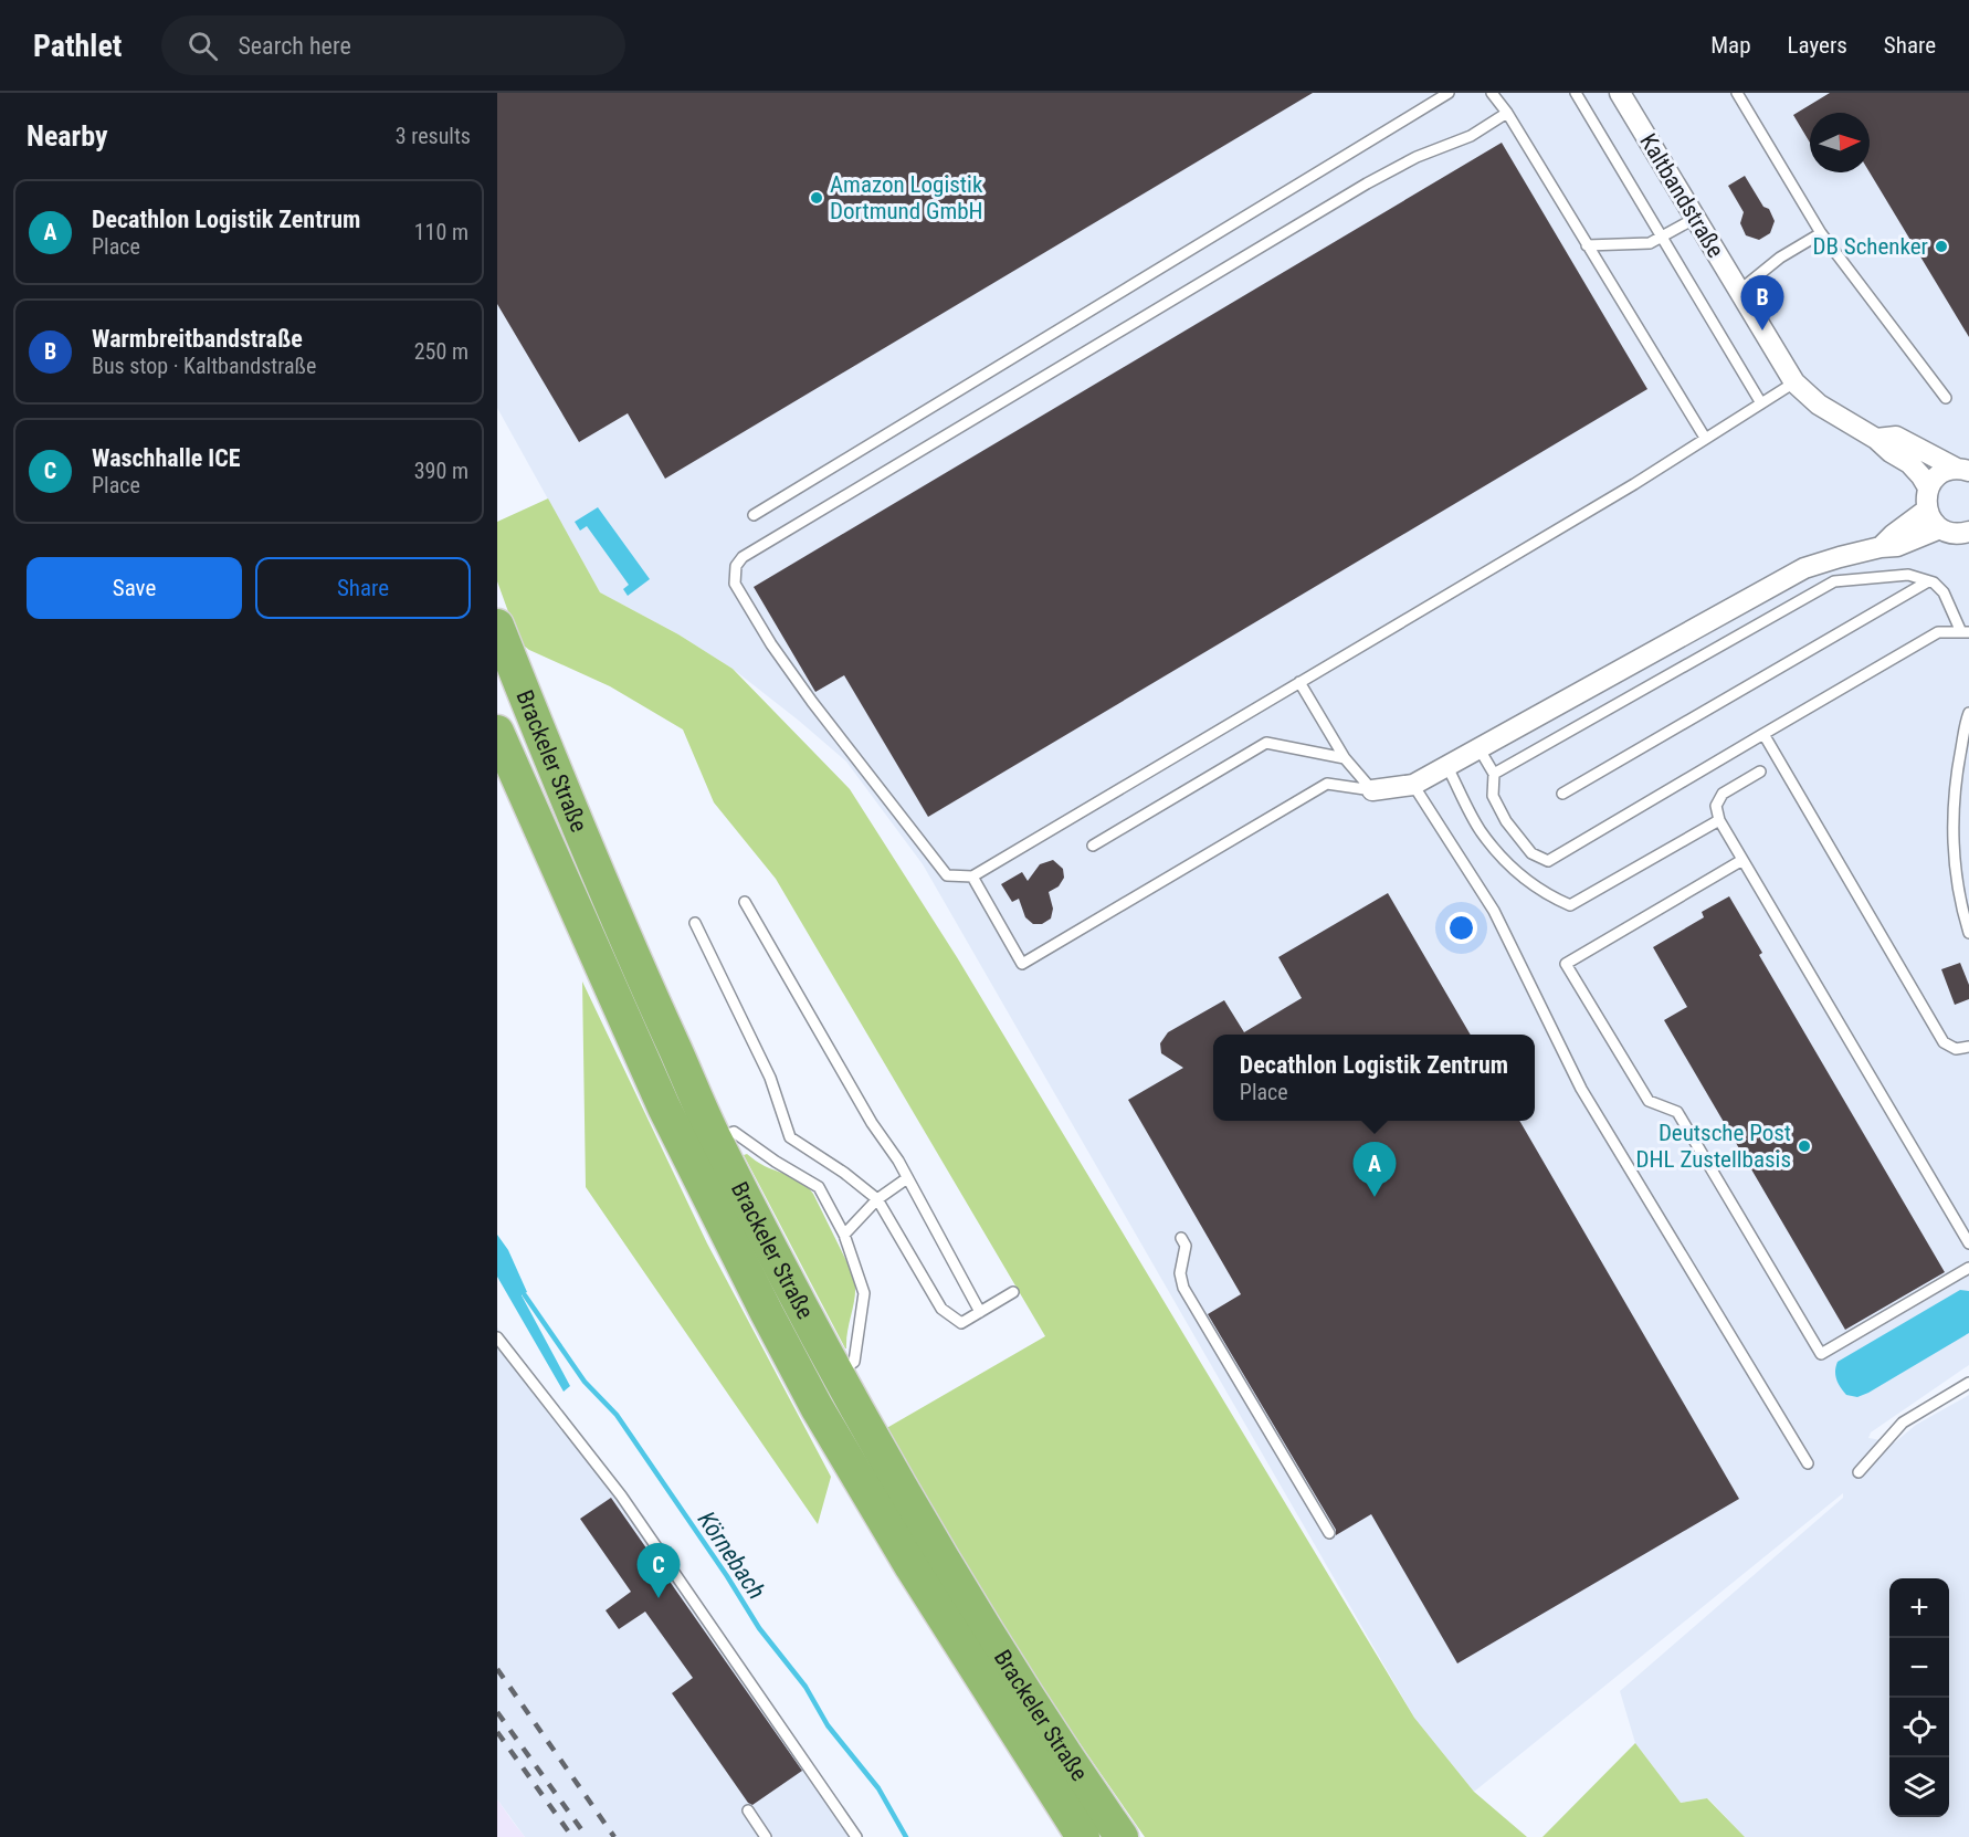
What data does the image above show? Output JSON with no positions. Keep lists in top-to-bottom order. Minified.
{"streets":{"highway":["Brackeler Straße"],"street":["Kaltbandstraße"]},"water":["Körnebach"],"places":["Amazon Logistik Dortmund GmbH","DB Schenker","Deutsche Post DHL Zustellbasis"],"north":"right","page":{"header":"Pathlet","search":"Search here","nav":["Map","Layers","Share"],"heading":["Nearby","3 results"],"list":[{"mark":"A","name":"Decathlon Logistik Zentrum","note":"Place","value":"110 m"},{"mark":"B","name":"Warmbreitbandstraße","note":"Bus stop · Kaltbandstraße","value":"250 m"},{"mark":"C","name":"Waschhalle ICE","note":"Place","value":"390 m"}],"pins":["B","A","C"],"buttons":["Save","Share"],"popup":["Decathlon Logistik Zentrum","Place"],"map_buttons":["+","−"]}}
